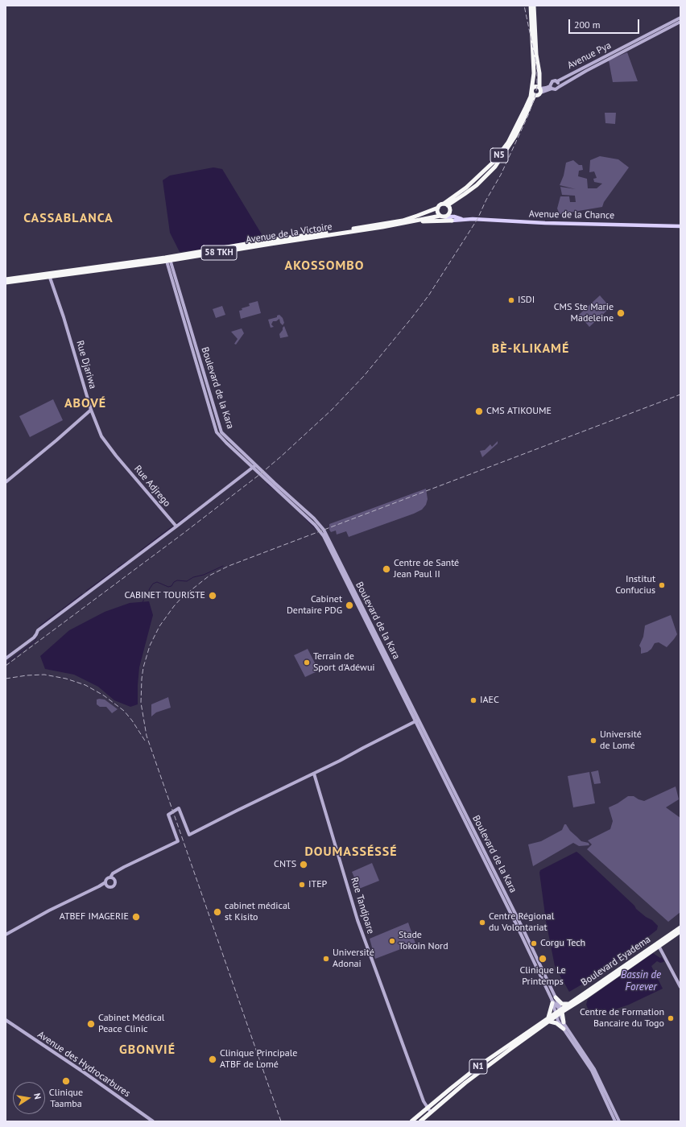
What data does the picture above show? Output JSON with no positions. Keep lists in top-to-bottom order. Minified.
{"streets":{"highway":["N5","Avenue de la Victoire","58 TKH","Boulevard Eyadema","N1"],"main road":["Avenue Pya","Avenue de la Chance","Rue Djariwa","Boulevard de la Kara","Rue Adjrego","Rue Tandjoare","Avenue des Hydrocarbures"]},"crossings":[["N5","Avenue de la Chance"],["N5","Avenue de la Victoire"],["Avenue de la Chance","Avenue de la Victoire"],["Avenue de la Victoire","Rue Djariwa"],["Avenue de la Victoire","Boulevard de la Kara"],["Rue Djariwa","Rue Adjrego"],["Boulevard de la Kara","Boulevard Eyadema"],["Boulevard de la Kara","N1"],["Rue Tandjoare","Boulevard Eyadema"],["Rue Tandjoare","N1"],["Boulevard Eyadema","N1"]],"districts":["CASSABLANCA","AKOSSOMBO","BÈ-KLIKAMÉ","ABOVÉ","DOUMASSÉSSÉ","GBONVIÉ"],"water":["Bassin de Forever"],"places":["ISDI","CMS Ste Marie Madeleine","CMS ATIKOUME","Centre de Santé Jean Paul II","Institut Confucius","CABINET TOURISTE","Cabinet Dentaire PDG","Terrain de Sport d'Adéwui","IAEC","Université de Lomé","CNTS","ITEP","cabinet médical st Kisito","ATBEF IMAGERIE","Centre Régional du Volontariat","Stade Tokoin Nord","Corgu Tech","Université Adonai","Clinique Le Printemps","Centre de Formation Bancaire du Togo","Cabinet Médical Peace Clinic","Clinique Principale ATBF de Lomé","Clinique Taamba"],"scale_bar":"200 m","north":"right"}
